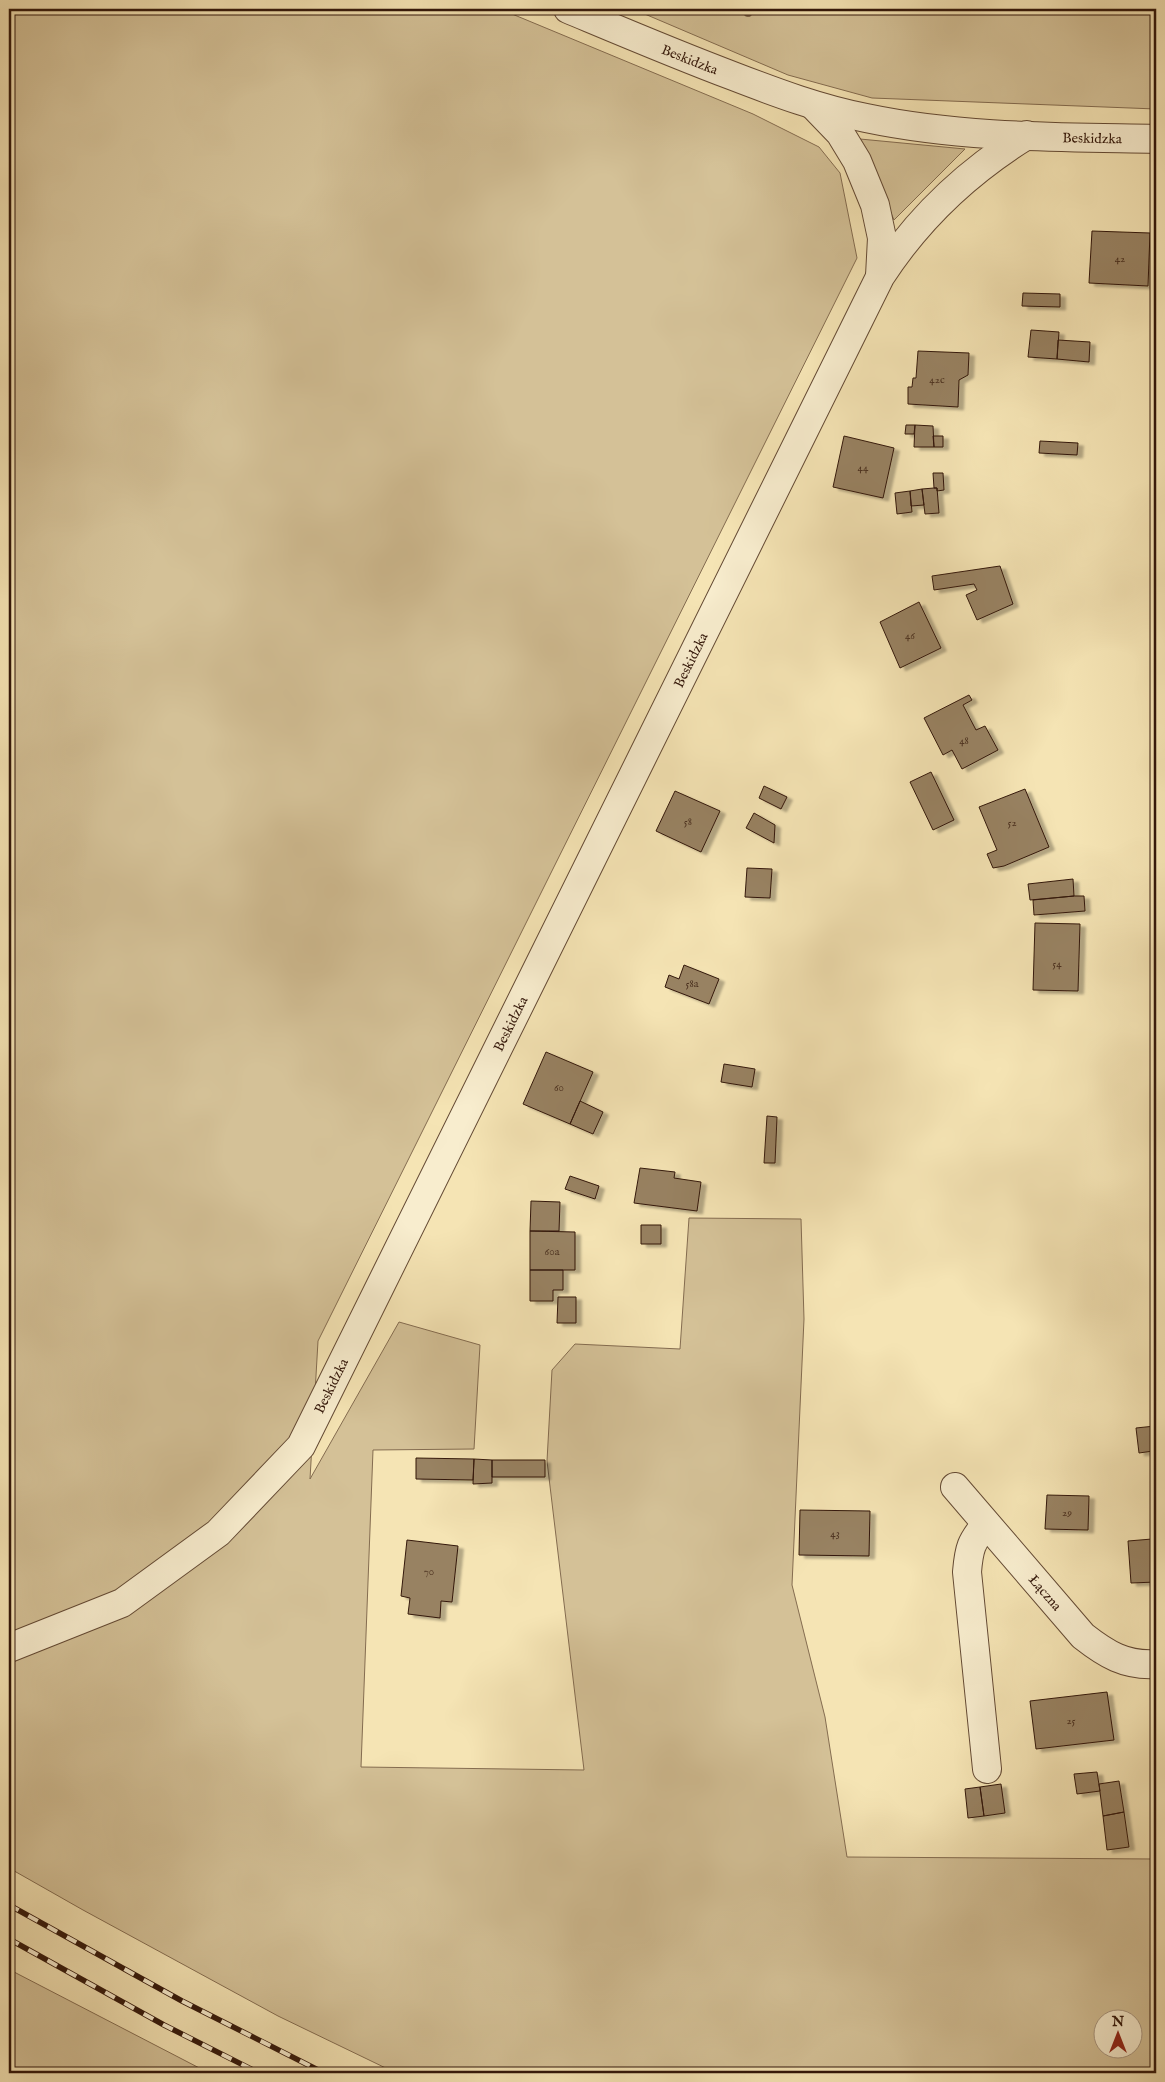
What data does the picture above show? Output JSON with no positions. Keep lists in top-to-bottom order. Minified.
{"streets":{"street":["Beskidzka","Łączna"]},"house_numbers":["42","42c","44","46","48","58","52","54","58a","60","60a","29","43","70","25"],"north":"top"}
